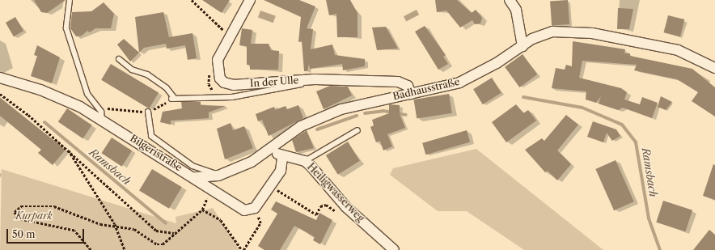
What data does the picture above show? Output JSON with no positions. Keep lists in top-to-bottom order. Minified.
{"streets":{"street":["In der Ulle","Badhausstraße","Bilgeristraße","Heiligwasserweg"]},"crossings":[["In der Ulle","Badhausstraße"],["Badhausstraße","Bilgeristraße"],["Badhausstraße","Heiligwasserweg"]],"water":["Ramsbach"],"parks":["Kurpark"],"scale_bar":"50 m"}
